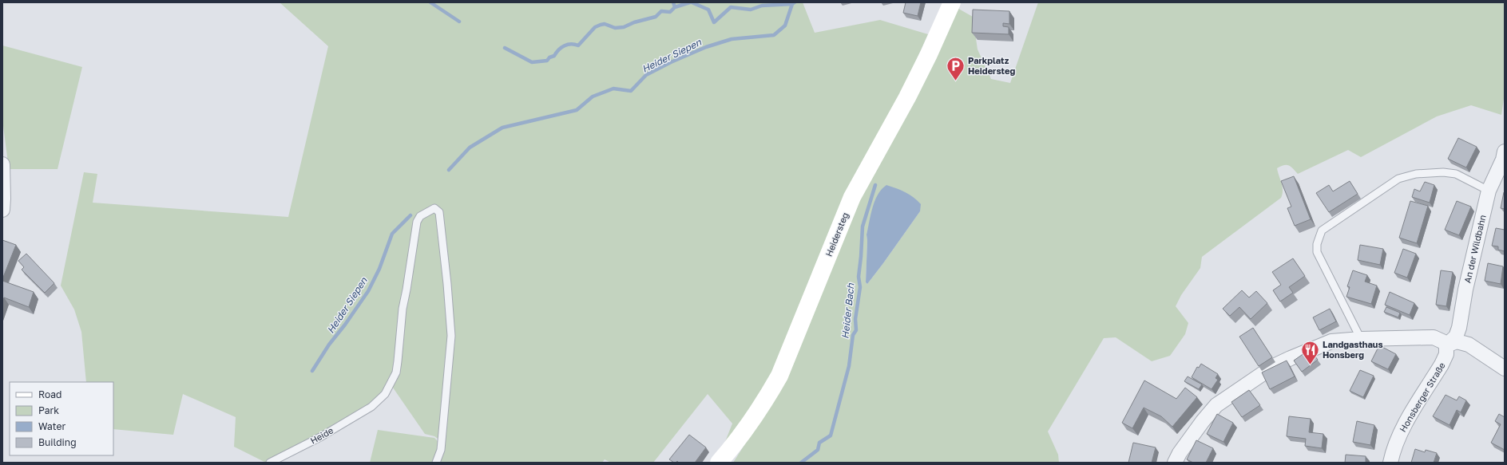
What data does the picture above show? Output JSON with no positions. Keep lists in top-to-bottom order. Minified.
{"streets":{"main road":["Heidersteg"],"street":["An der Wildbahn","Honsberger Straße"],"lane":["Heide"]},"crossings":[["An der Wildbahn","Honsberger Straße"]],"water":["Heider Siepen","Heider Bach"],"places":{"parking":["Parkplatz Heidersteg"],"restaurant":["Landgasthaus Honsberg"]},"legend":["Road","Park","Water","Building"]}
